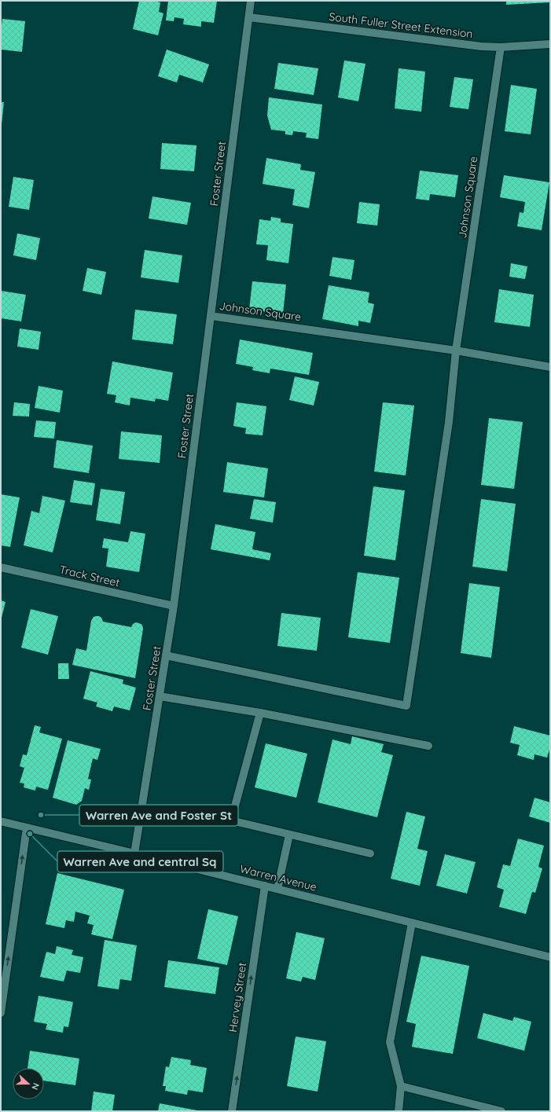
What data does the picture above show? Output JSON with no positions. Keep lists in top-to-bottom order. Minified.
{"streets":{"street":["South Fuller Street Extension","Foster Street","Johnson Square","Track Street","Warren Avenue","Hervey Street"]},"crossings":[["South Fuller Street Extension","Foster Street"],["South Fuller Street Extension","Johnson Square"],["Foster Street","Johnson Square"],["Foster Street","Track Street"],["Foster Street","Warren Avenue"],["Warren Avenue","Hervey Street"]],"one_way":["Hervey Street"],"places":["Warren Ave and Foster St","Warren Ave and central Sq"],"north":"right"}
